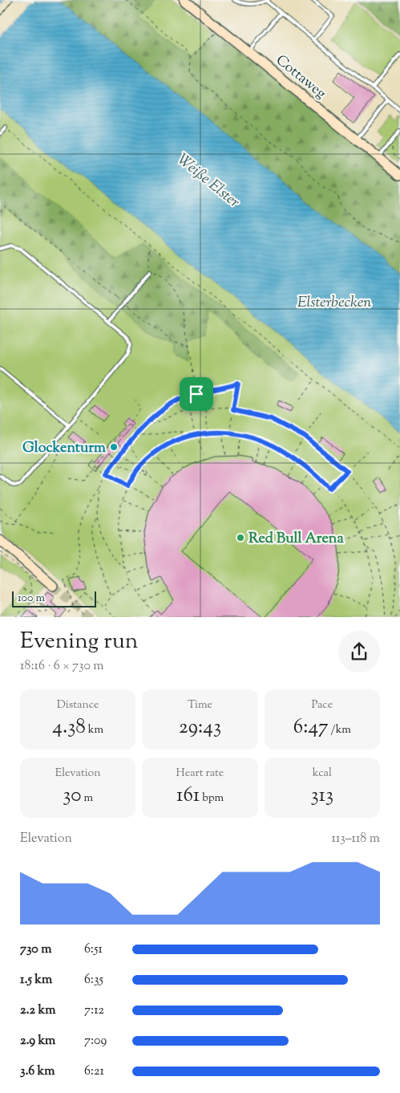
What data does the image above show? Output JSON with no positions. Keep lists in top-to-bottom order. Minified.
{"streets":{"street":["Cottaweg"]},"water":["Weiße Elster","Elsterbecken"],"places":["Glockenturm","Red Bull Arena"],"scale_bar":"100 m","page":{"scale":"100 m","heading":["Evening run","18:16 · 6 × 730 m"],"stats":[["Distance","4.38 km"],["Time","29:43"],["Pace","6:47 /km"],["Elevation","30 m"],["Heart rate","161 bpm"],["kcal","313"]],"chart":["Elevation","113–118 m"],"list":[{"name":"730 m","note":"6:51"},{"name":"1.5 km","note":"6:35"},{"name":"2.2 km","note":"7:12"},{"name":"2.9 km","note":"7:09"},{"name":"3.6 km","note":"6:21"}]}}
